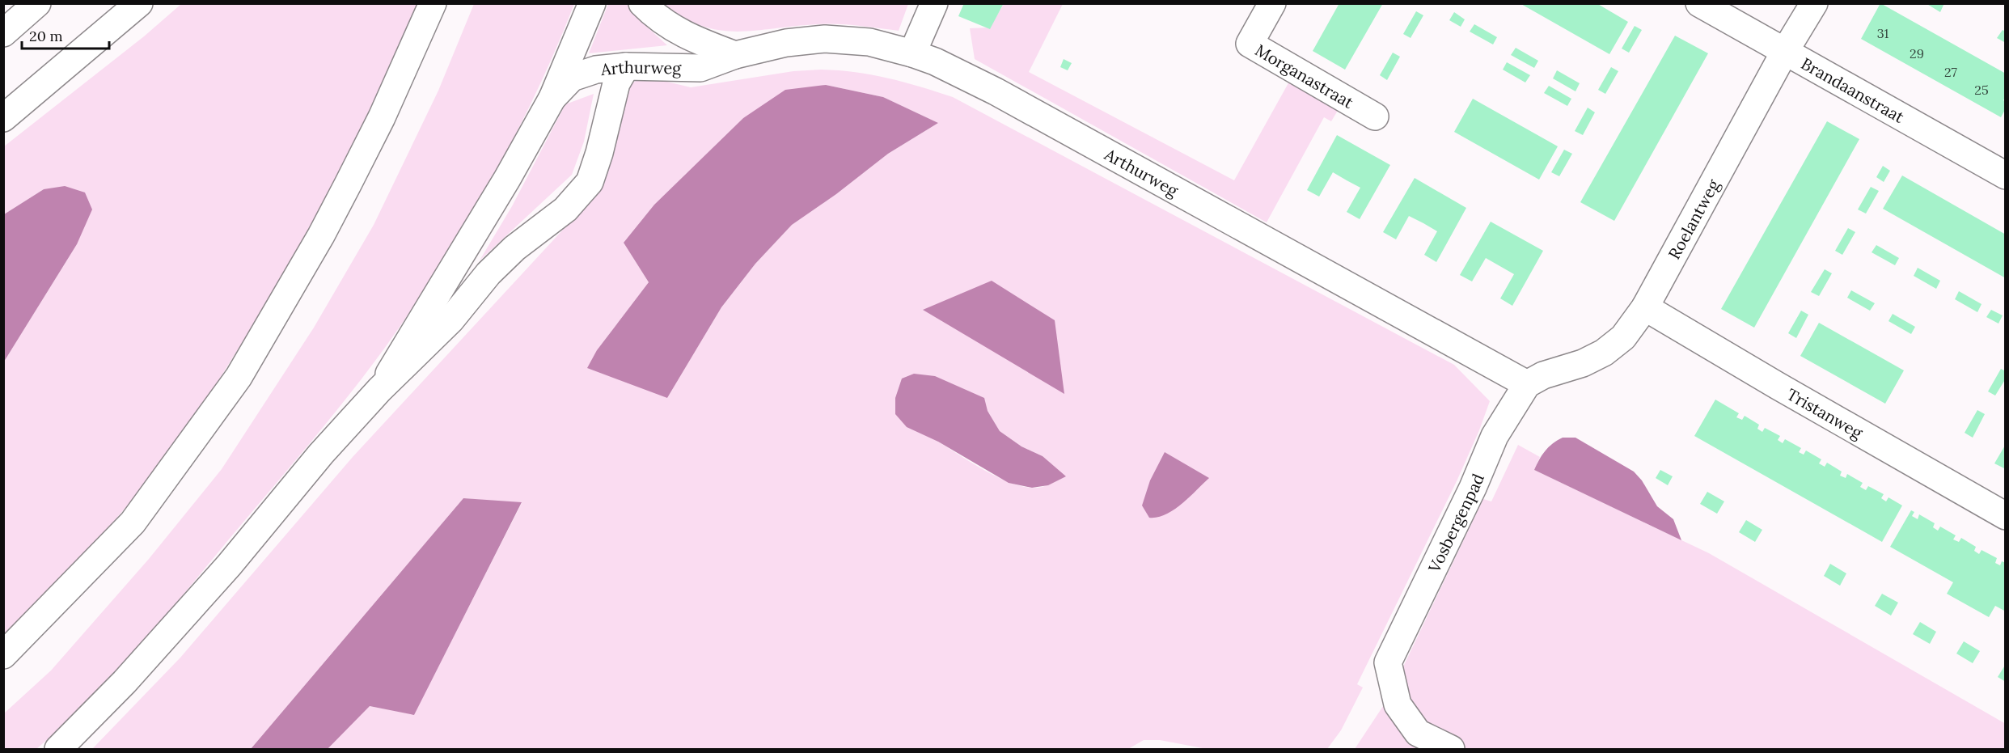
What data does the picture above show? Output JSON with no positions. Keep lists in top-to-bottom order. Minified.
{"streets":{"main road":["Arthurweg","Morganastraat","Brandaanstraat","Roelantweg","Tristanweg","Vosbergenpad"]},"crossings":[["Arthurweg","Roelantweg"],["Arthurweg","Vosbergenpad"],["Brandaanstraat","Roelantweg"],["Roelantweg","Tristanweg"],["Roelantweg","Vosbergenpad"]],"house_numbers":["31","29","27","25"],"scale_bar":"20 m"}
